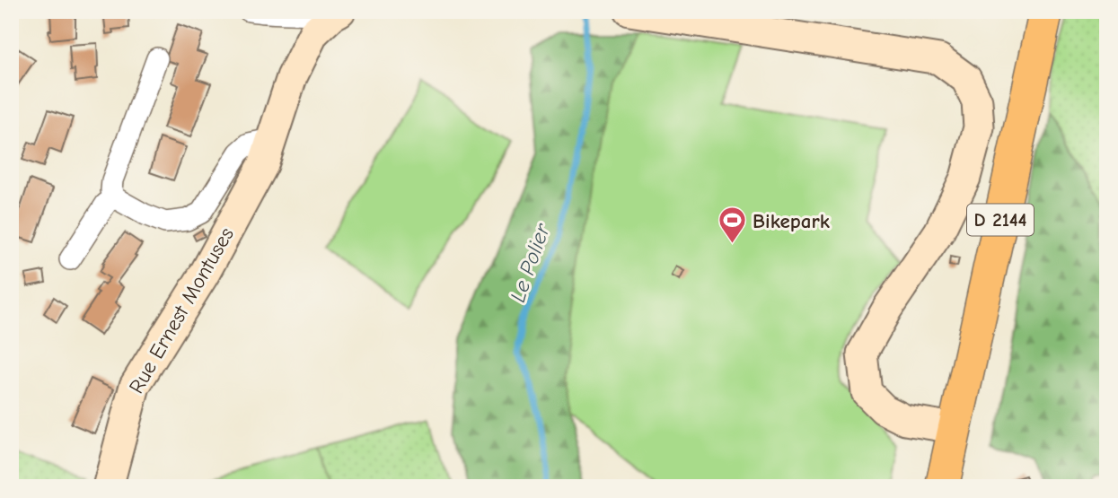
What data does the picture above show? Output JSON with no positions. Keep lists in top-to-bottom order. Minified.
{"streets":{"main road":["D 2144"],"street":["Rue Ernest Montuses"]},"water":["Le Polier"],"places":{"sports":["Bikepark"]}}
